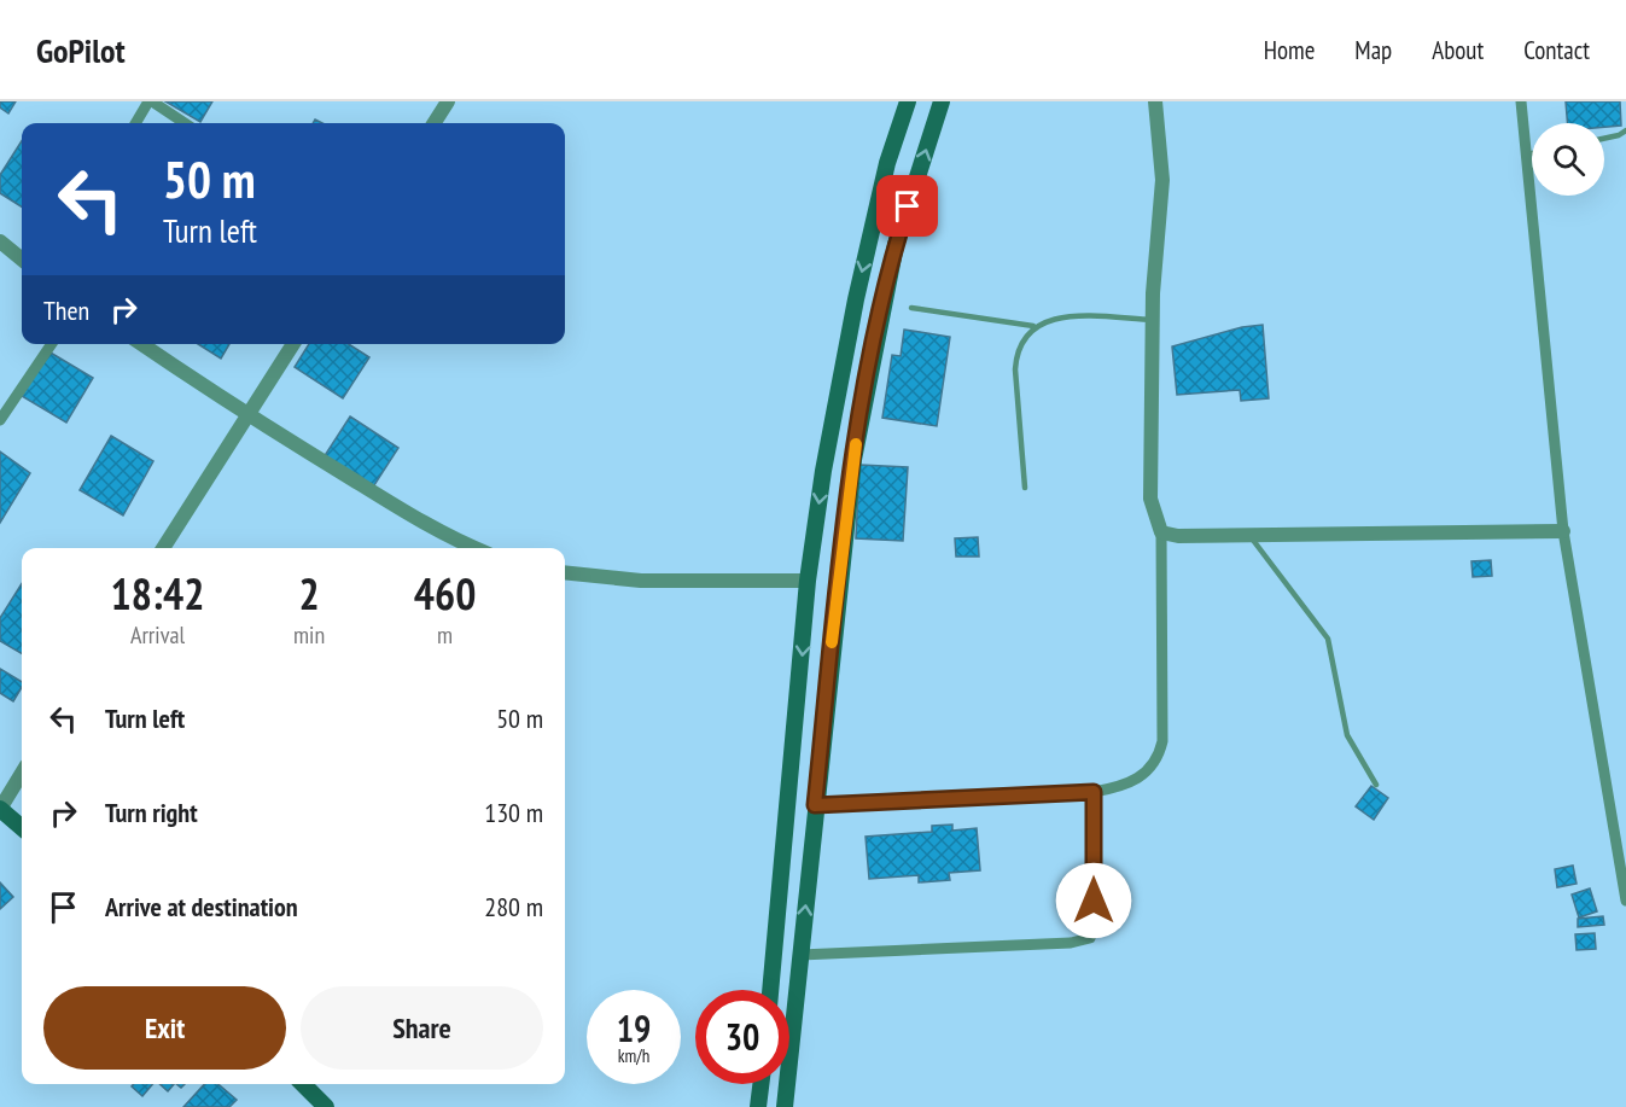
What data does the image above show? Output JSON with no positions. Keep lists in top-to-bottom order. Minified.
{"page":{"header":"GoPilot","nav":["Home","Map","About","Contact"],"turn":["50 m","Turn left"],"then":"Then","eta":["18:42","Arrival","2","min","460","m"],"list":[{"name":"Turn left","value":"50 m"},{"name":"Turn right","value":"130 m"},{"name":"Arrive at destination","value":"280 m"}],"buttons":["Exit","Share"],"speed":"19 km/h","limit":"30"}}
